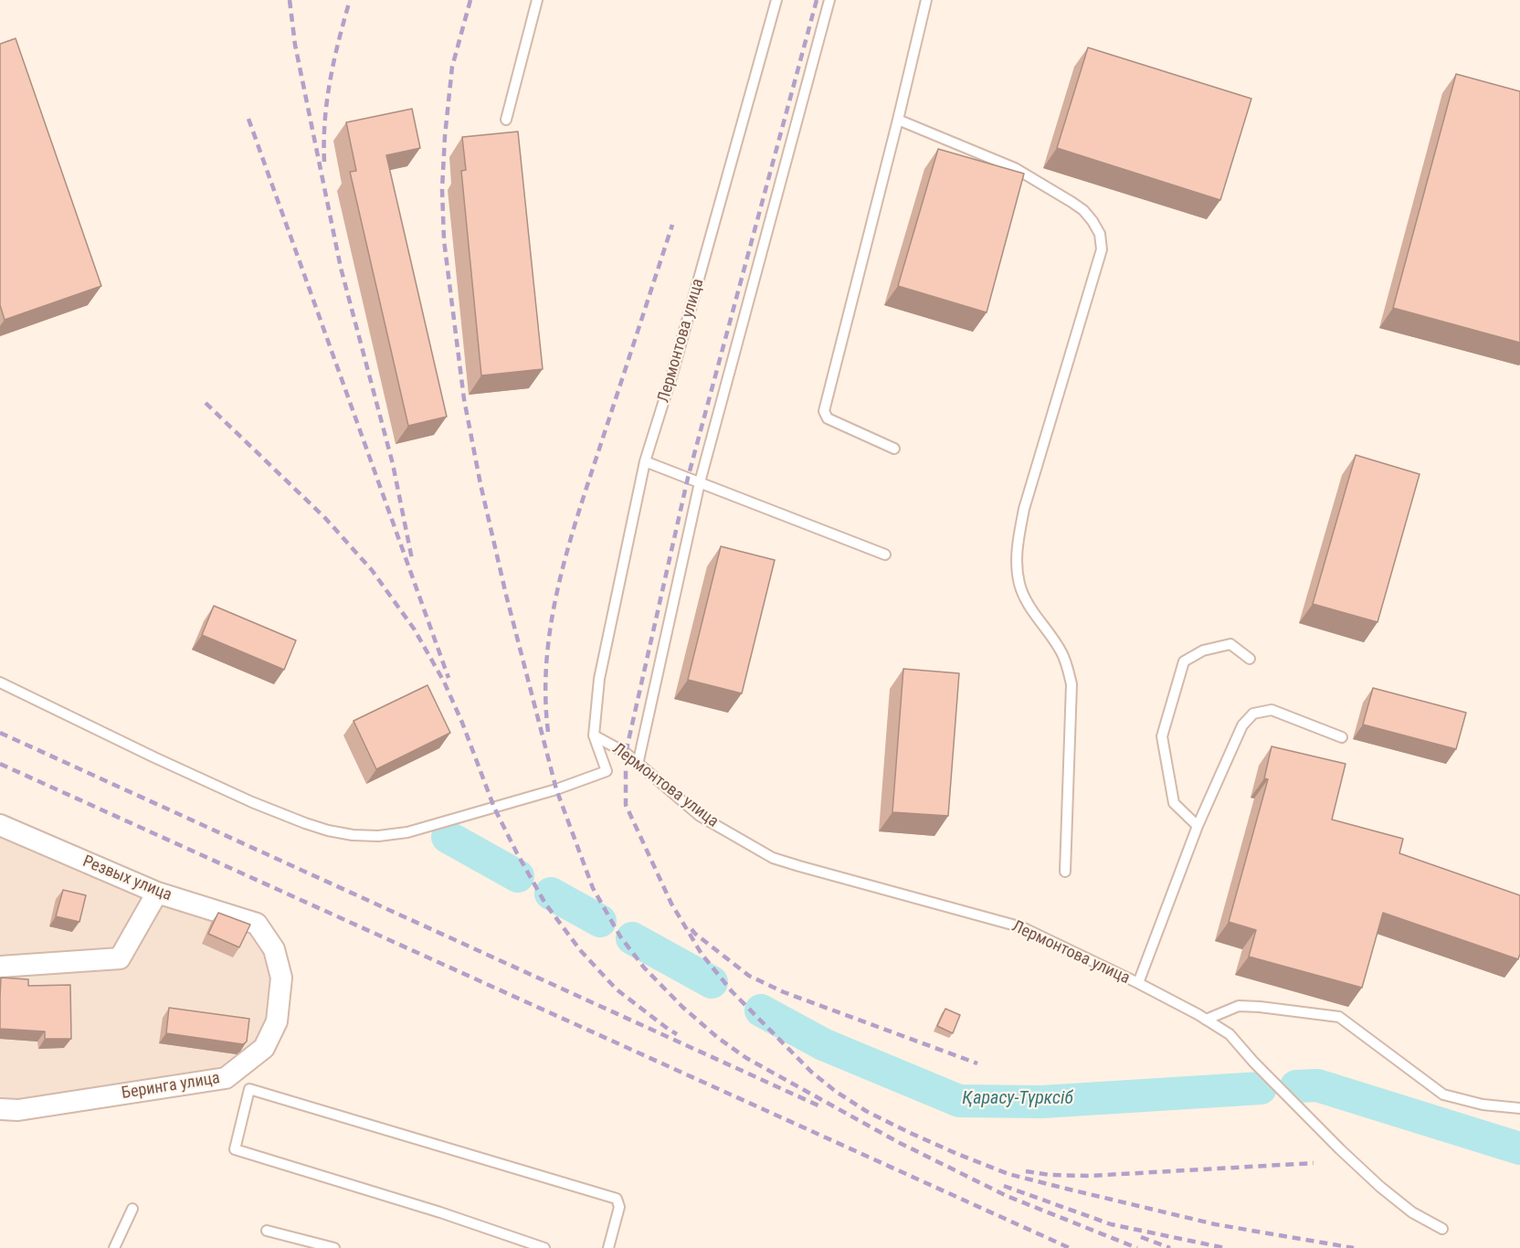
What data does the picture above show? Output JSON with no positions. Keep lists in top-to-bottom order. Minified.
{"streets":{"street":["Резвых улица","Беринга улица"],"lane":["Лермонтова улица"]},"crossings":[["Резвых улица","Беринга улица"]],"water":["Қарасу-Түрксіб"]}
